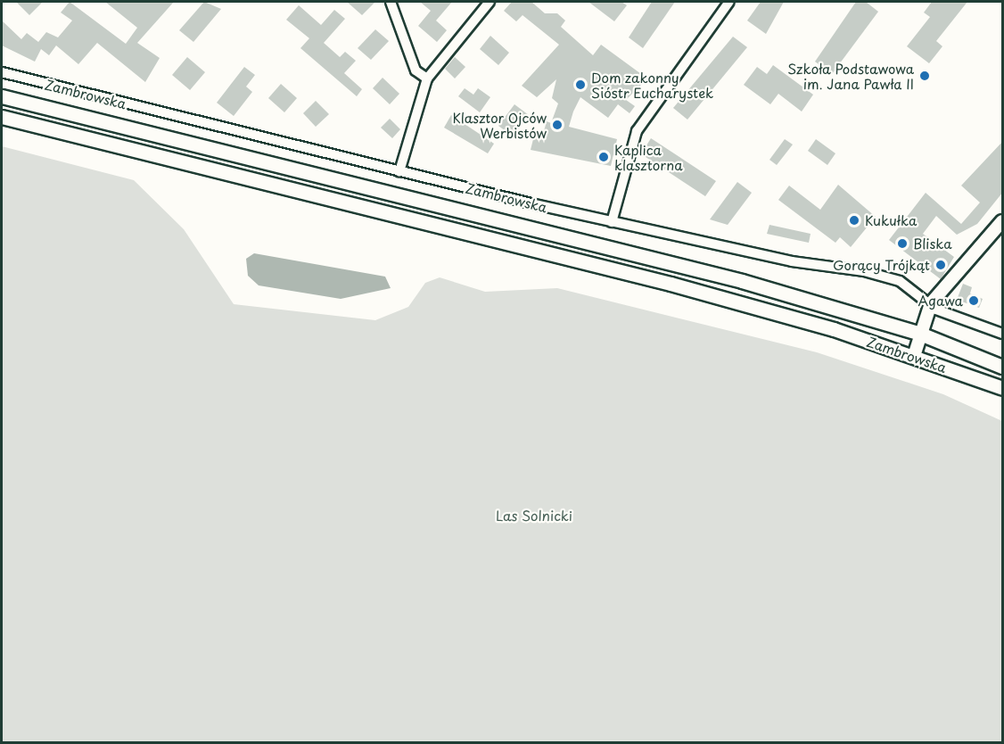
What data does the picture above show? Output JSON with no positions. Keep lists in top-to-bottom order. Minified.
{"streets":{"main road":["Zambrowska"]},"parks":["Las Solnicki"],"places":["Szkoła Podstawowa im. Jana Pawła II","Dom zakonny Sióstr Eucharystek","Klasztor Ojców Werbistów","Kaplica klasztorna","Kukułka","Bliska","Gorący Trójkąt","Agawa"]}
